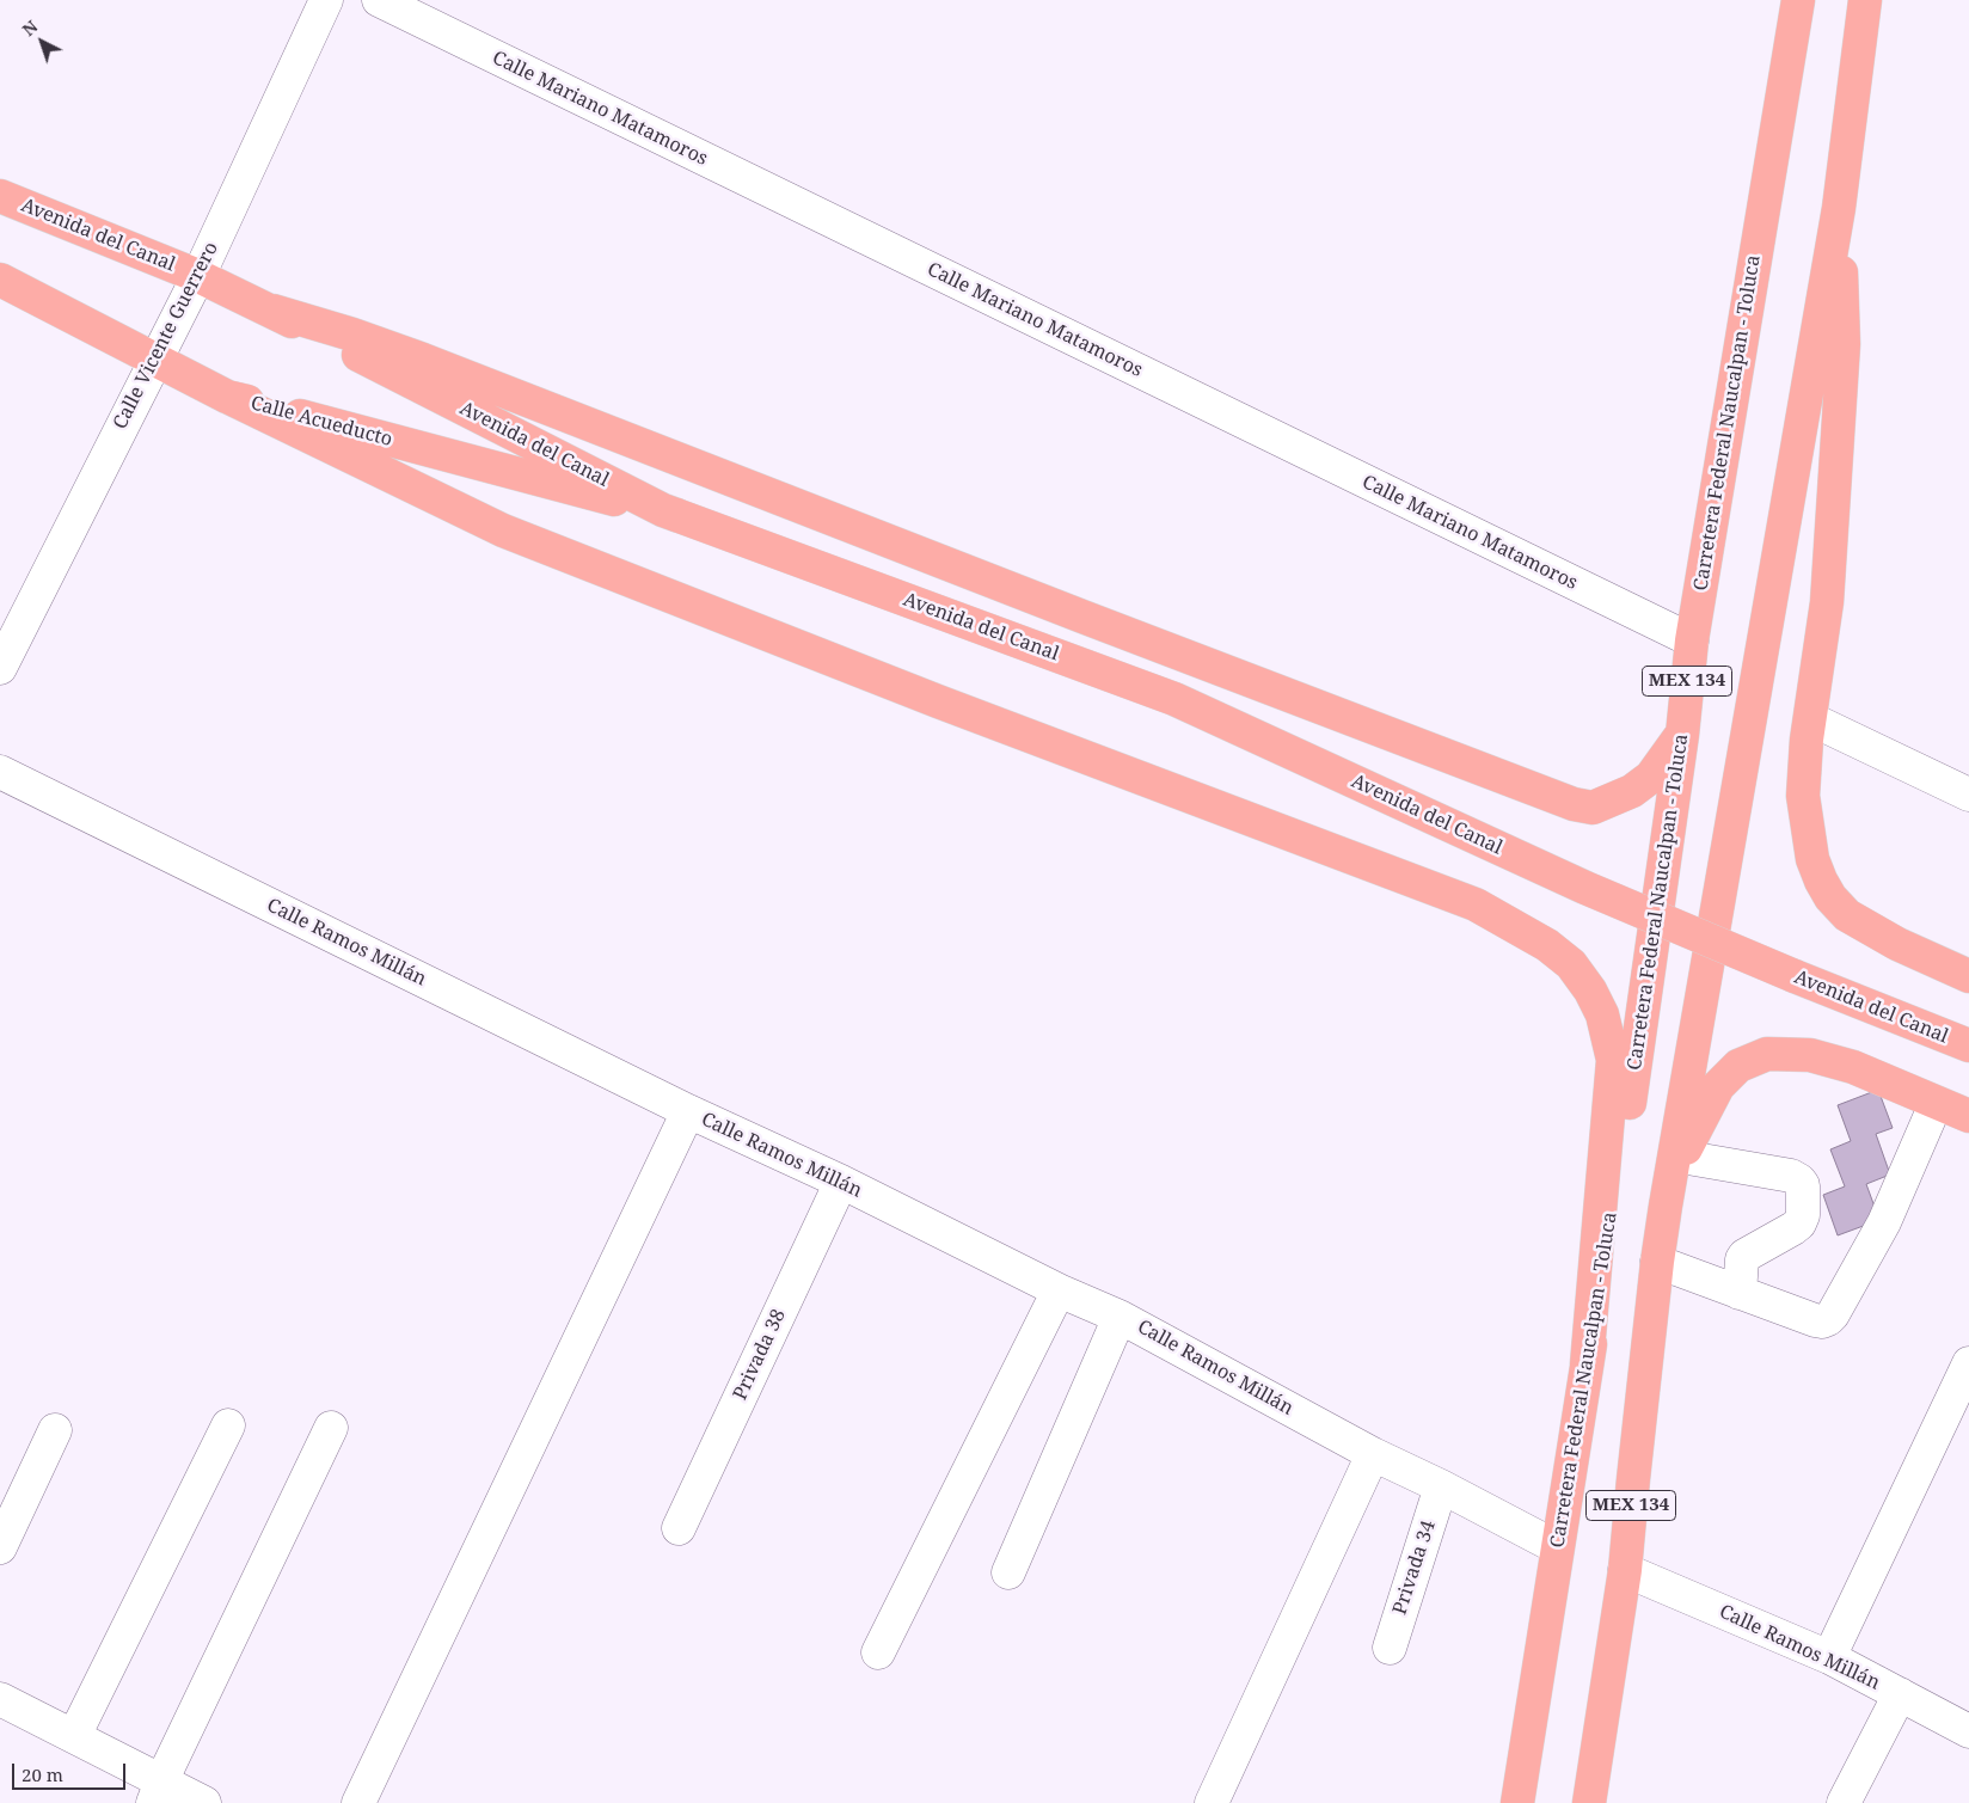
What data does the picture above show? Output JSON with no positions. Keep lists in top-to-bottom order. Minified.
{"streets":{"main road":["Avenida del Canal","Calle Acueducto","Carretera Federal Naucalpan - Toluca","MEX 134"],"street":["Calle Mariano Matamoros","Calle Vicente Guerrero","Calle Ramos Millán","Privada 38","Privada 34"]},"crossings":[["Calle Mariano Matamoros","Carretera Federal Naucalpan - Toluca"],["Avenida del Canal","Calle Vicente Guerrero"],["Avenida del Canal","Calle Acueducto"],["Calle Vicente Guerrero","Calle Acueducto"],["Carretera Federal Naucalpan - Toluca","Calle Ramos Millán"],["MEX 134","Calle Ramos Millán"],["Calle Ramos Millán","Privada 38"],["Calle Ramos Millán","Privada 34"]],"scale_bar":"20 m","north":"top left"}
